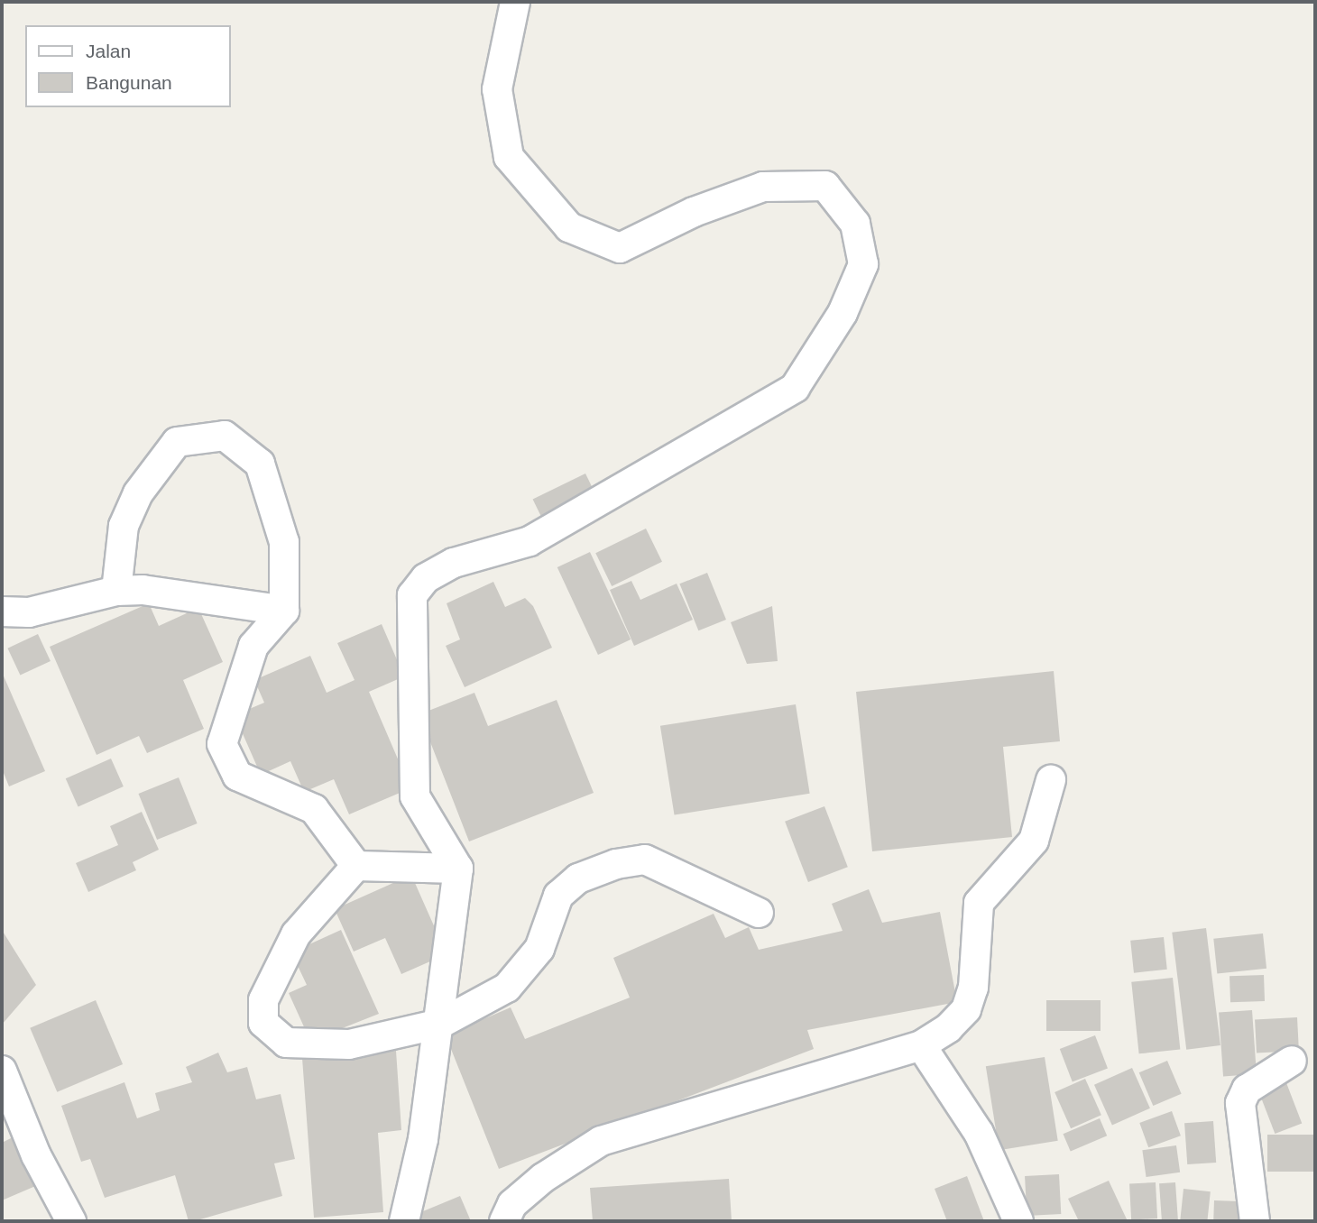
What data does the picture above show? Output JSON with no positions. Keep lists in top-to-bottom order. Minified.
{"legend":["Jalan","Bangunan"]}
